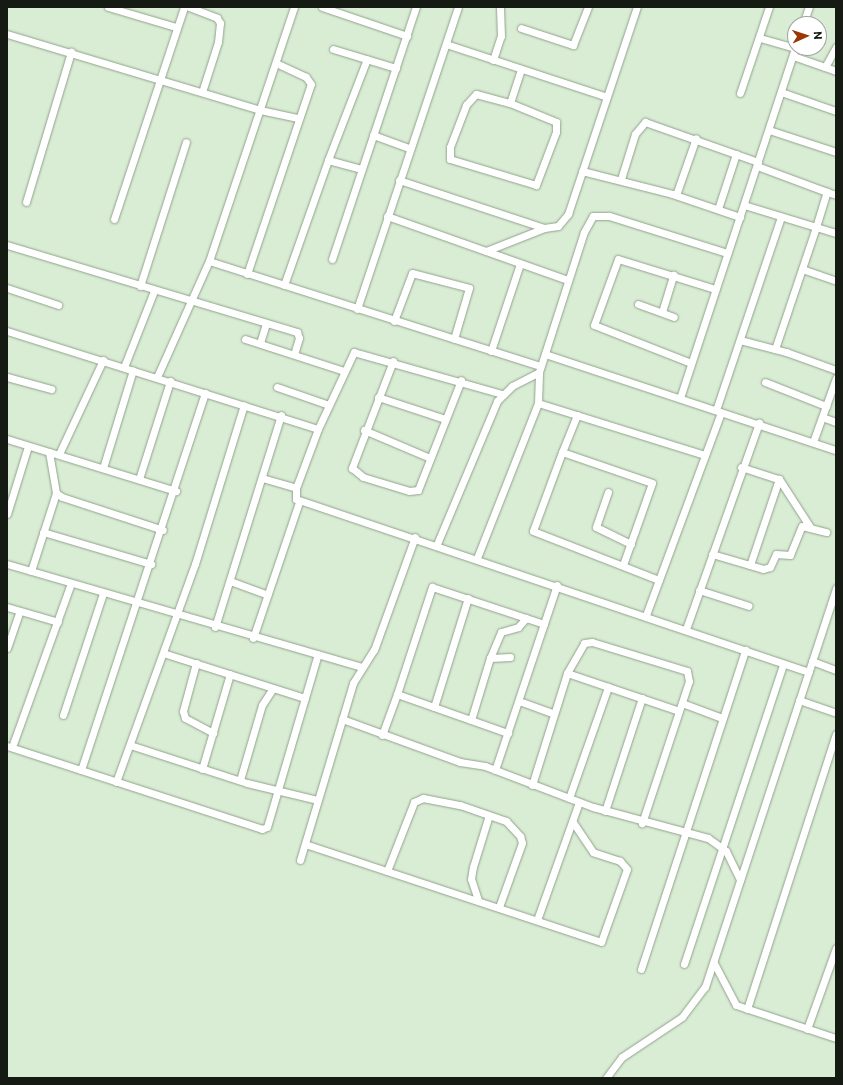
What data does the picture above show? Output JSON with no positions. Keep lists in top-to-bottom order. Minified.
{"north":"right"}
